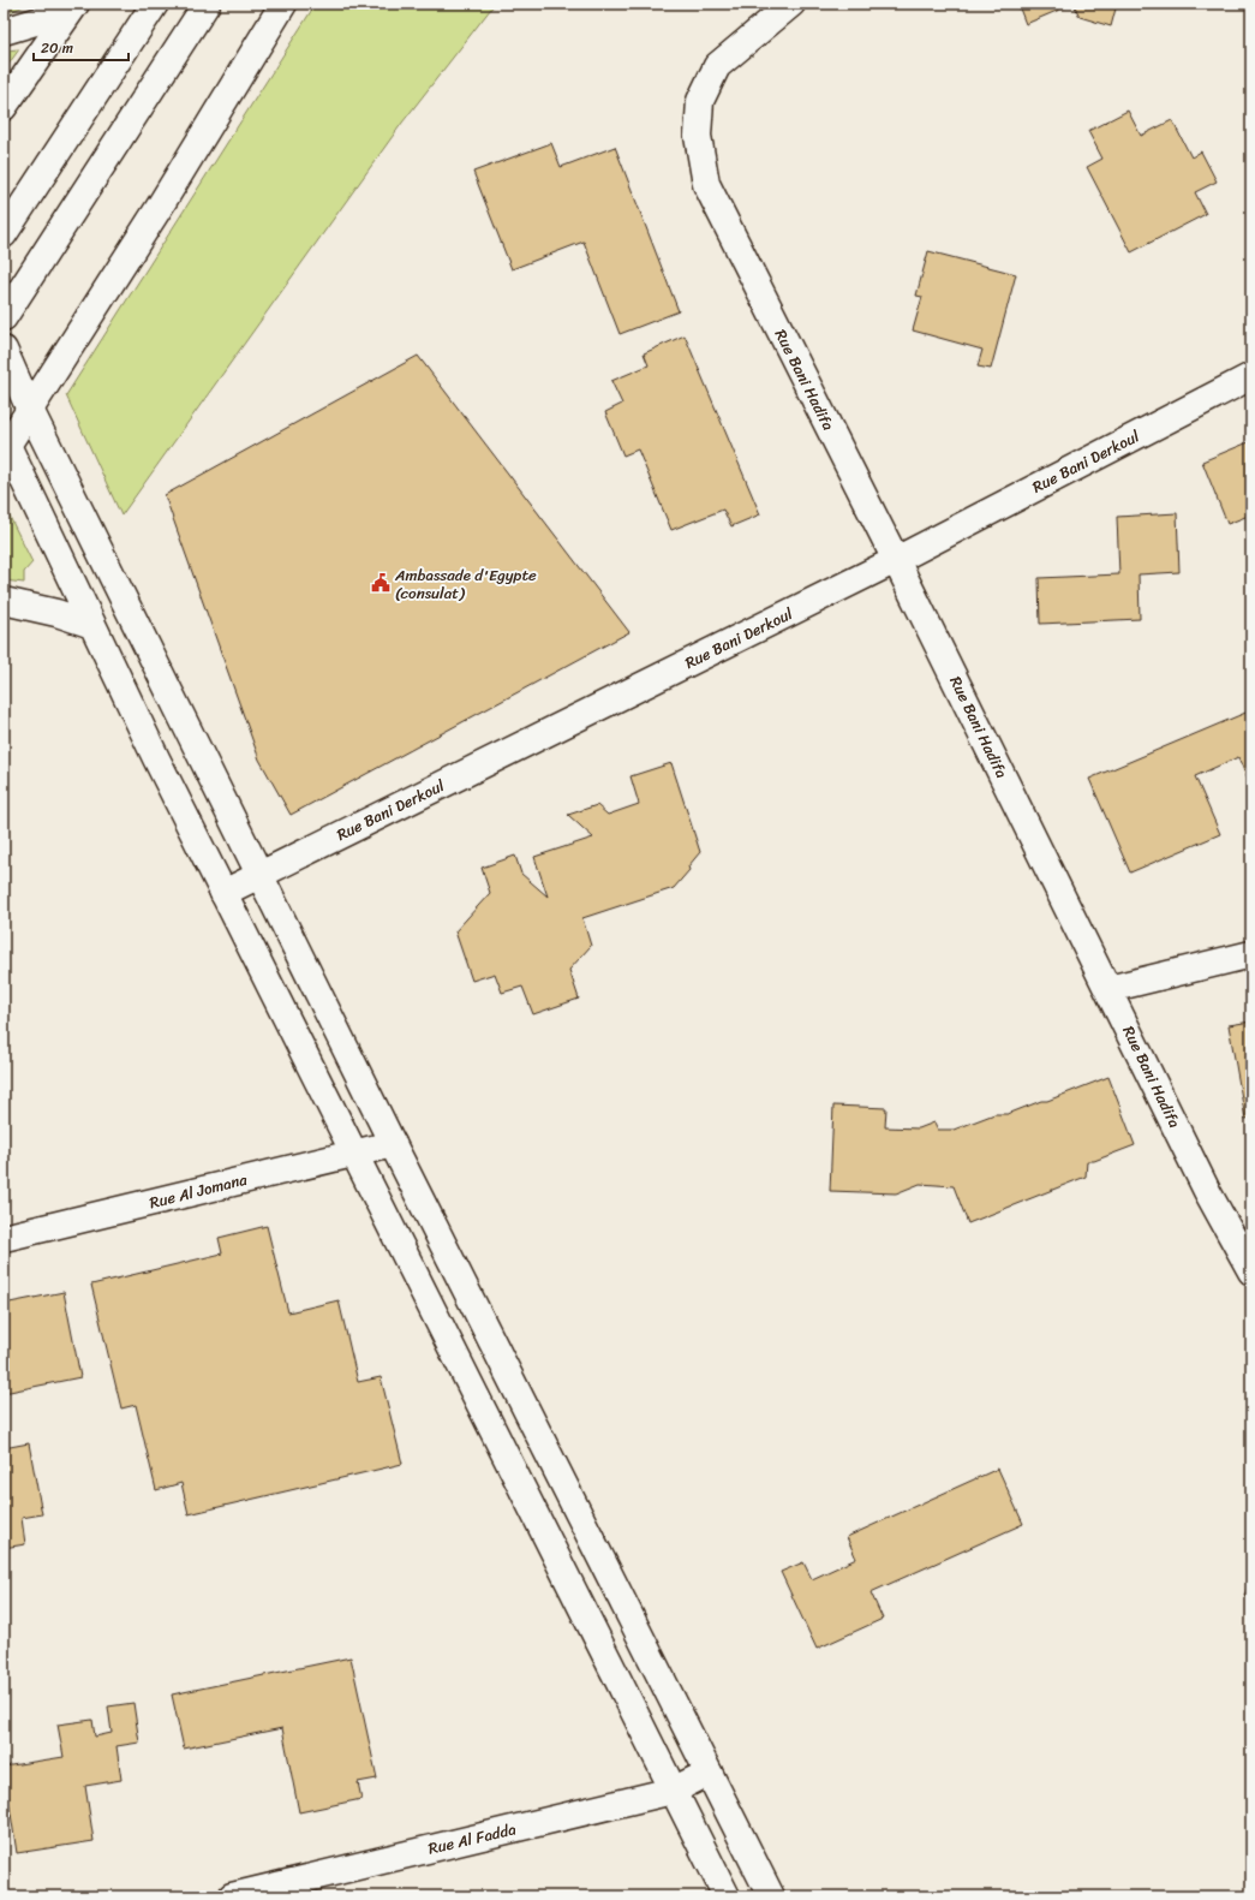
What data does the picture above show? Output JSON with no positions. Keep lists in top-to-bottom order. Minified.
{"streets":{"main road":["Rue Bani Hadifa","Rue Bani Derkoul","Rue Al Jomana","Rue Al Fadda"]},"crossings":[["Rue Bani Hadifa","Rue Bani Derkoul"]],"places":{"public building":["Ambassade d'Egypte (consulat)"]},"scale_bar":"20 m"}
